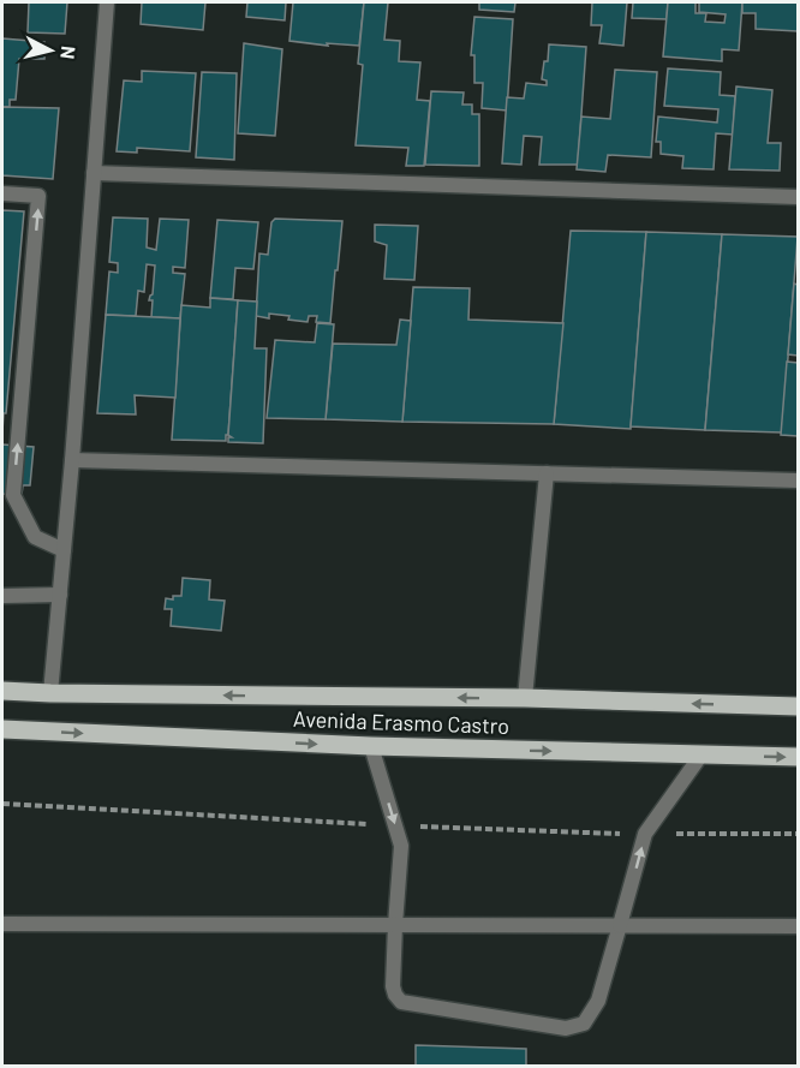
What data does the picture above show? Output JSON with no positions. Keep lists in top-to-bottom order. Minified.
{"streets":{"main road":["Avenida Erasmo Castro"]},"north":"right"}
